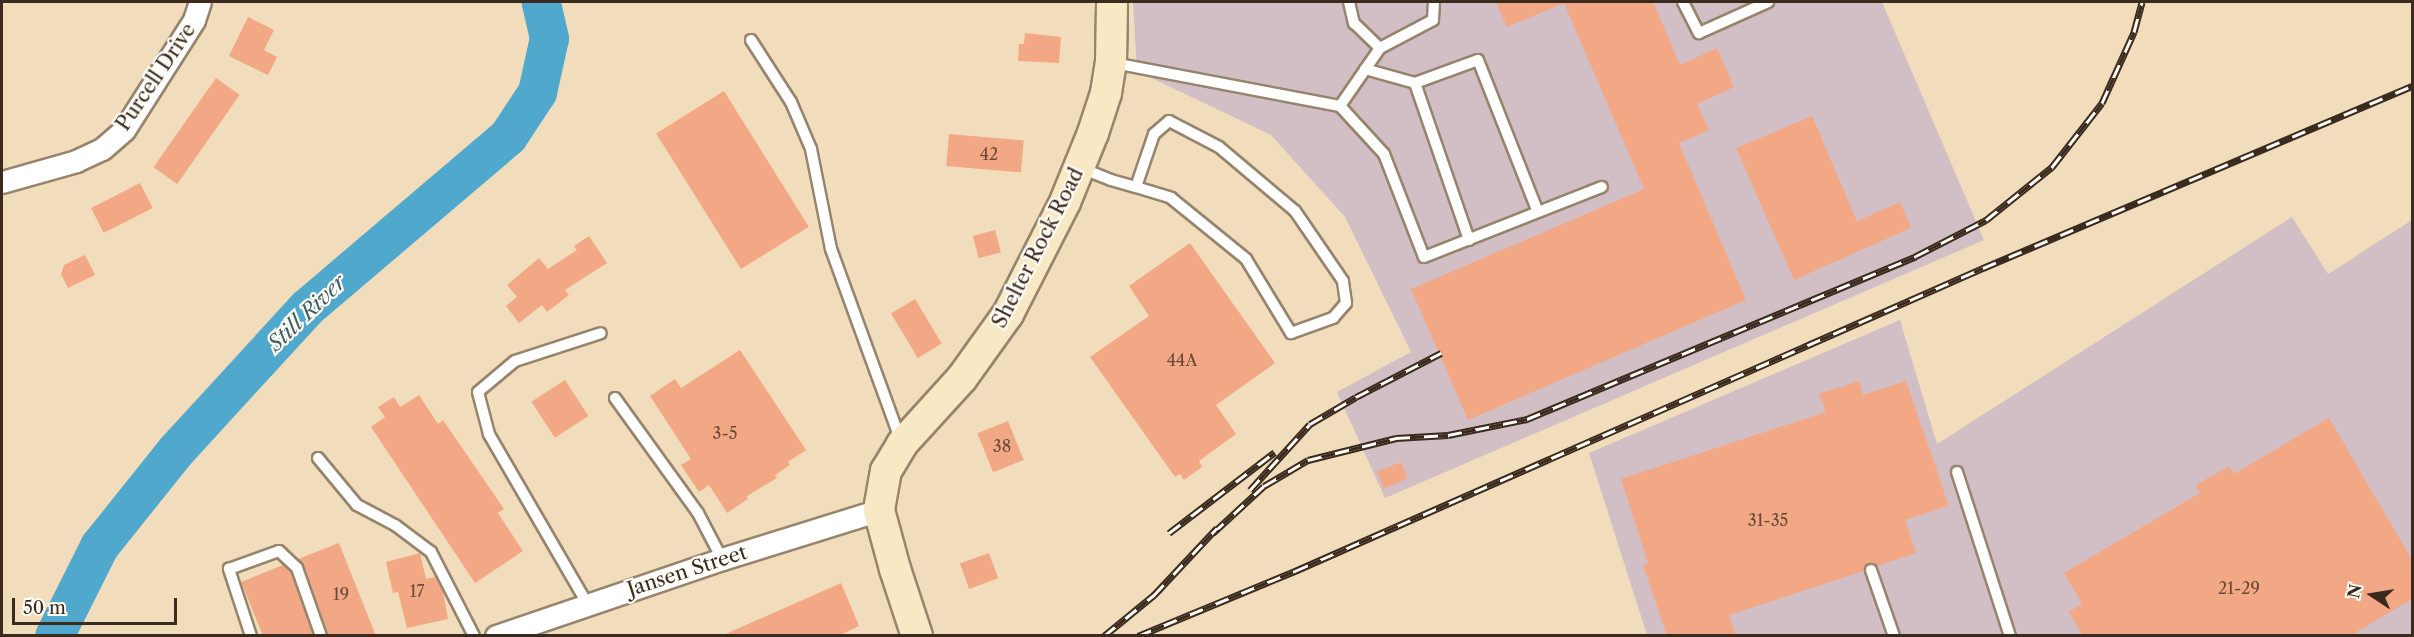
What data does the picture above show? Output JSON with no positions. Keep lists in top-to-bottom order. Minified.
{"streets":{"street":["Purcell Drive","Shelter Rock Road","Jansen Street"]},"crossings":[["Shelter Rock Road","Jansen Street"]],"water":["Still River"],"house_numbers":["42","44A","3-5","38","31-35","21-29","17","19"],"scale_bar":"50 m","north":"left"}
